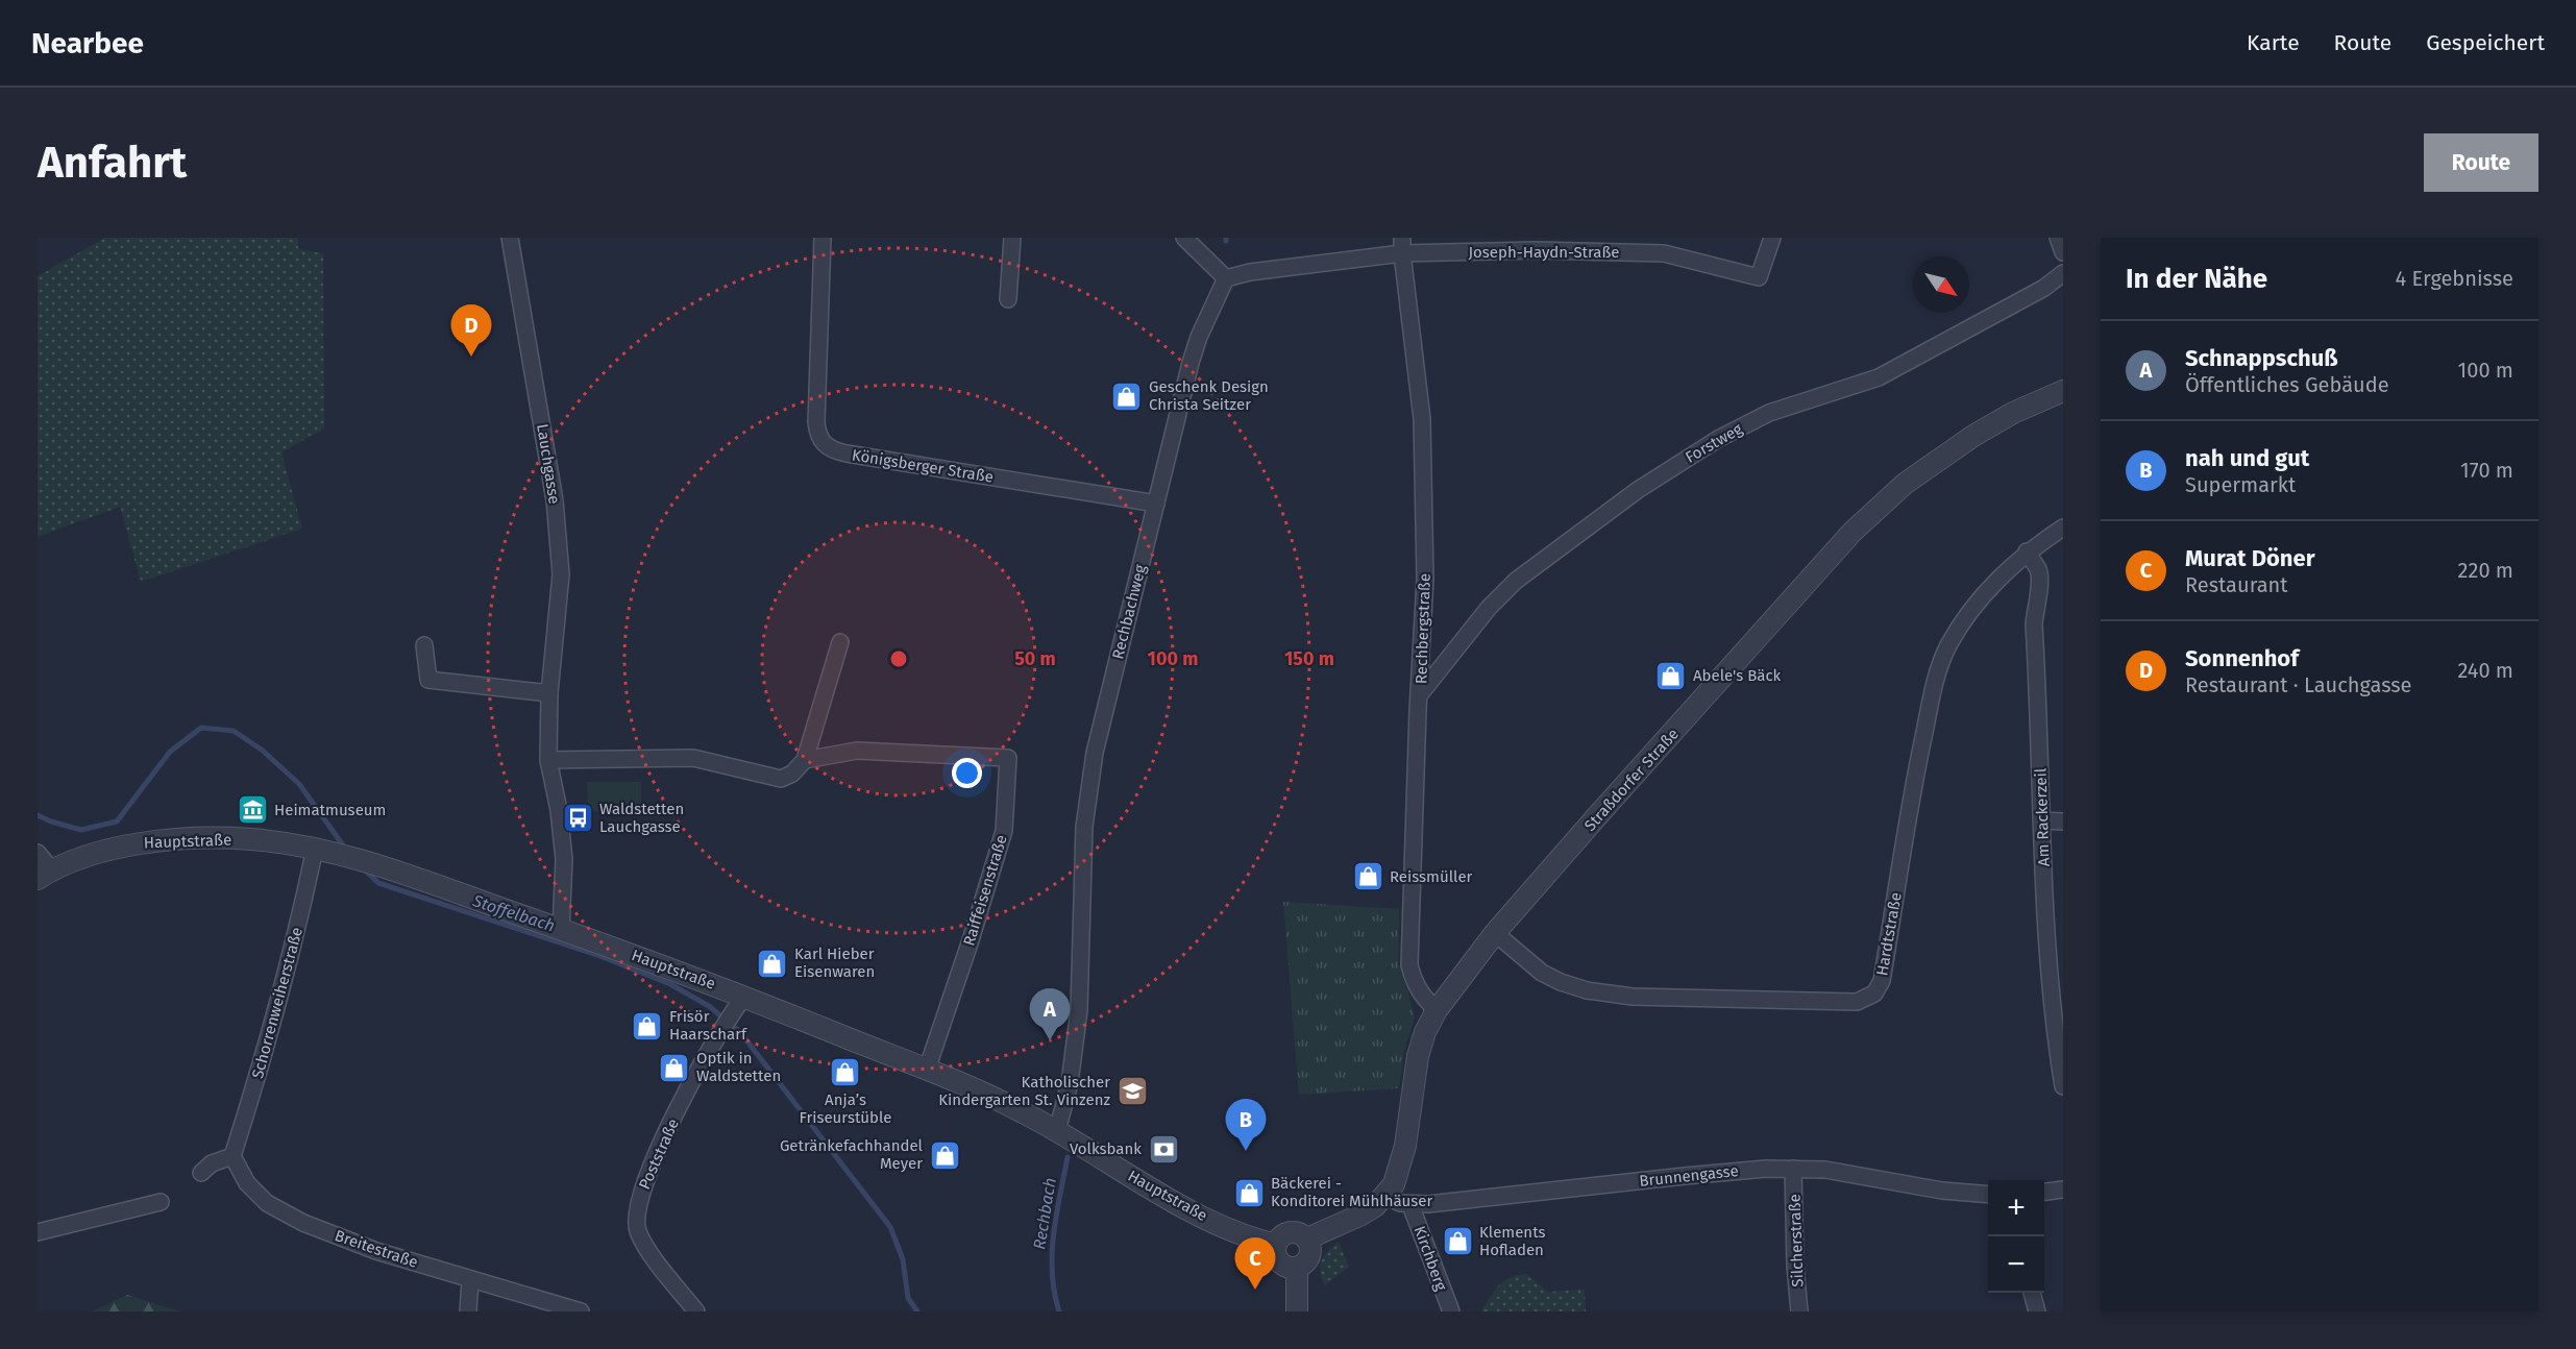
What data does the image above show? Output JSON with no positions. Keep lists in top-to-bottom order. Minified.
{"streets":{"street":["Joseph-Haydn-Straße","Forstweg","Lauchgasse","Königsberger Straße","Rechbachweg","Rechbergstraße","Straßdorfer Straße","Am Rackerzeil","Hauptstraße","Raiffeisenstraße","Hardtstraße","Schorrenweiherstraße","Poststraße","Brunnengasse","Silcherstraße","Breitestraße","Kirchberg"]},"crossings":[["Joseph-Haydn-Straße","Rechbergstraße"],["Forstweg","Rechbergstraße"],["Lauchgasse","Hauptstraße"],["Lauchgasse","Raiffeisenstraße"],["Königsberger Straße","Rechbachweg"],["Rechbachweg","Hauptstraße"],["Rechbergstraße","Straßdorfer Straße"],["Straßdorfer Straße","Hauptstraße"],["Straßdorfer Straße","Hardtstraße"],["Straßdorfer Straße","Brunnengasse"],["Am Rackerzeil","Hardtstraße"],["Hauptstraße","Raiffeisenstraße"],["Hauptstraße","Schorrenweiherstraße"],["Hauptstraße","Poststraße"],["Schorrenweiherstraße","Breitestraße"],["Brunnengasse","Silcherstraße"],["Brunnengasse","Kirchberg"]],"water":["Stoffelbach","Rechbach"],"places":{"shop":["Geschenk Design Christa Seitzer","Abele's Bäck","Reissmüller","Karl Hieber Eisenwaren","Frisör Haarscharf","Optik in Waldstetten","Anja’s Friseurstüble","Getränkefachhandel Meyer","Bäckerei - Konditorei Mühlhäuser","Klements Hofladen"],"museum":["Heimatmuseum"],"bus stop":["Waldstetten Lauchgasse"],"school or university":["Katholischer Kindergarten St. Vinzenz"],"bank":["Volksbank"]},"north":"bottom right","page":{"header":"Nearbee","nav":["Karte","Route","Gespeichert"],"buttons":"Route","title":"Anfahrt","heading":["In der Nähe","4 Ergebnisse"],"pins":["D","A","B","C"],"list":[{"mark":"A","name":"Schnappschuß","note":"Öffentliches Gebäude","value":"100 m"},{"mark":"B","name":"nah und gut","note":"Supermarkt","value":"170 m"},{"mark":"C","name":"Murat Döner","note":"Restaurant","value":"220 m"},{"mark":"D","name":"Sonnenhof","note":"Restaurant · Lauchgasse","value":"240 m"}],"map_buttons":["+","−"]},"rings":["50 m","100 m","150 m"]}
